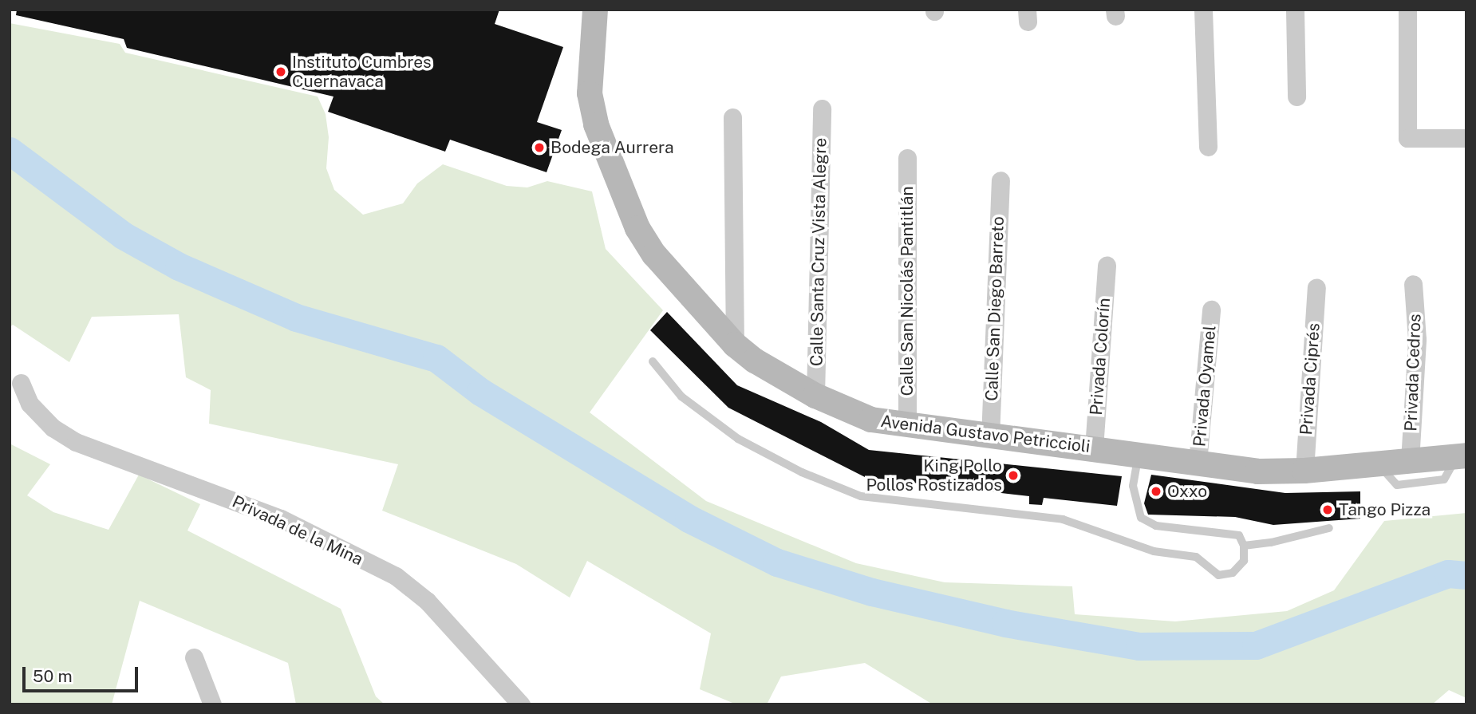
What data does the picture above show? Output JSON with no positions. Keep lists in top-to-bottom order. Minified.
{"streets":{"street":["Calle Santa Cruz Vista Alegre","Calle San Nicolás Pantitlán","Calle San Diego Barreto","Privada Colorín","Privada Cedros","Privada Ciprés","Privada Oyamel","Avenida Gustavo Petriccioli","Privada de la Mina"]},"crossings":[["Calle Santa Cruz Vista Alegre","Avenida Gustavo Petriccioli"],["Calle San Nicolás Pantitlán","Avenida Gustavo Petriccioli"],["Calle San Diego Barreto","Avenida Gustavo Petriccioli"],["Privada Colorín","Avenida Gustavo Petriccioli"],["Privada Cedros","Avenida Gustavo Petriccioli"],["Privada Ciprés","Avenida Gustavo Petriccioli"],["Privada Oyamel","Avenida Gustavo Petriccioli"]],"places":["Instituto Cumbres Cuernavaca","Bodega Aurrera","King Pollo Pollos Rostizados","Oxxo","Tango Pizza"],"scale_bar":"50 m"}
